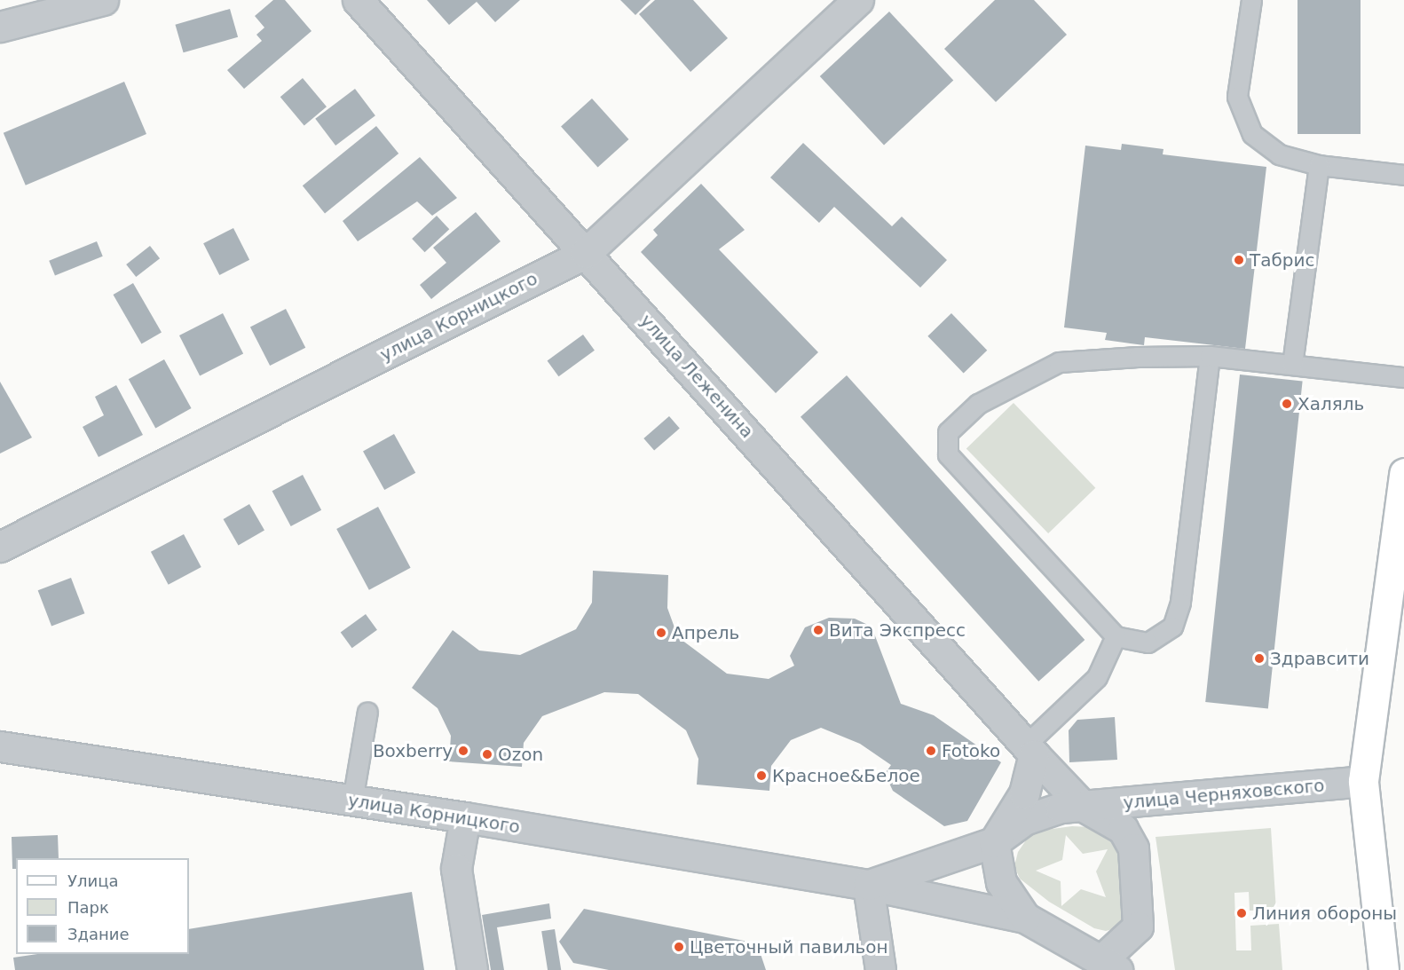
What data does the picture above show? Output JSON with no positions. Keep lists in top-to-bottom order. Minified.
{"streets":{"street":["улица Корницкого","улица Леженина","улица Черняховского"]},"crossings":[["улица Корницкого","улица Леженина"],["улица Корницкого","улица Черняховского"],["улица Леженина","улица Черняховского"]],"places":["Табрис","Халяль","Вита Экспресс","Апрель","Здравсити","Boxberry","Fotoko","Ozon","Красное&Белое","Линия обороны","Цветочный павильон"],"legend":["Улица","Парк","Здание"]}
